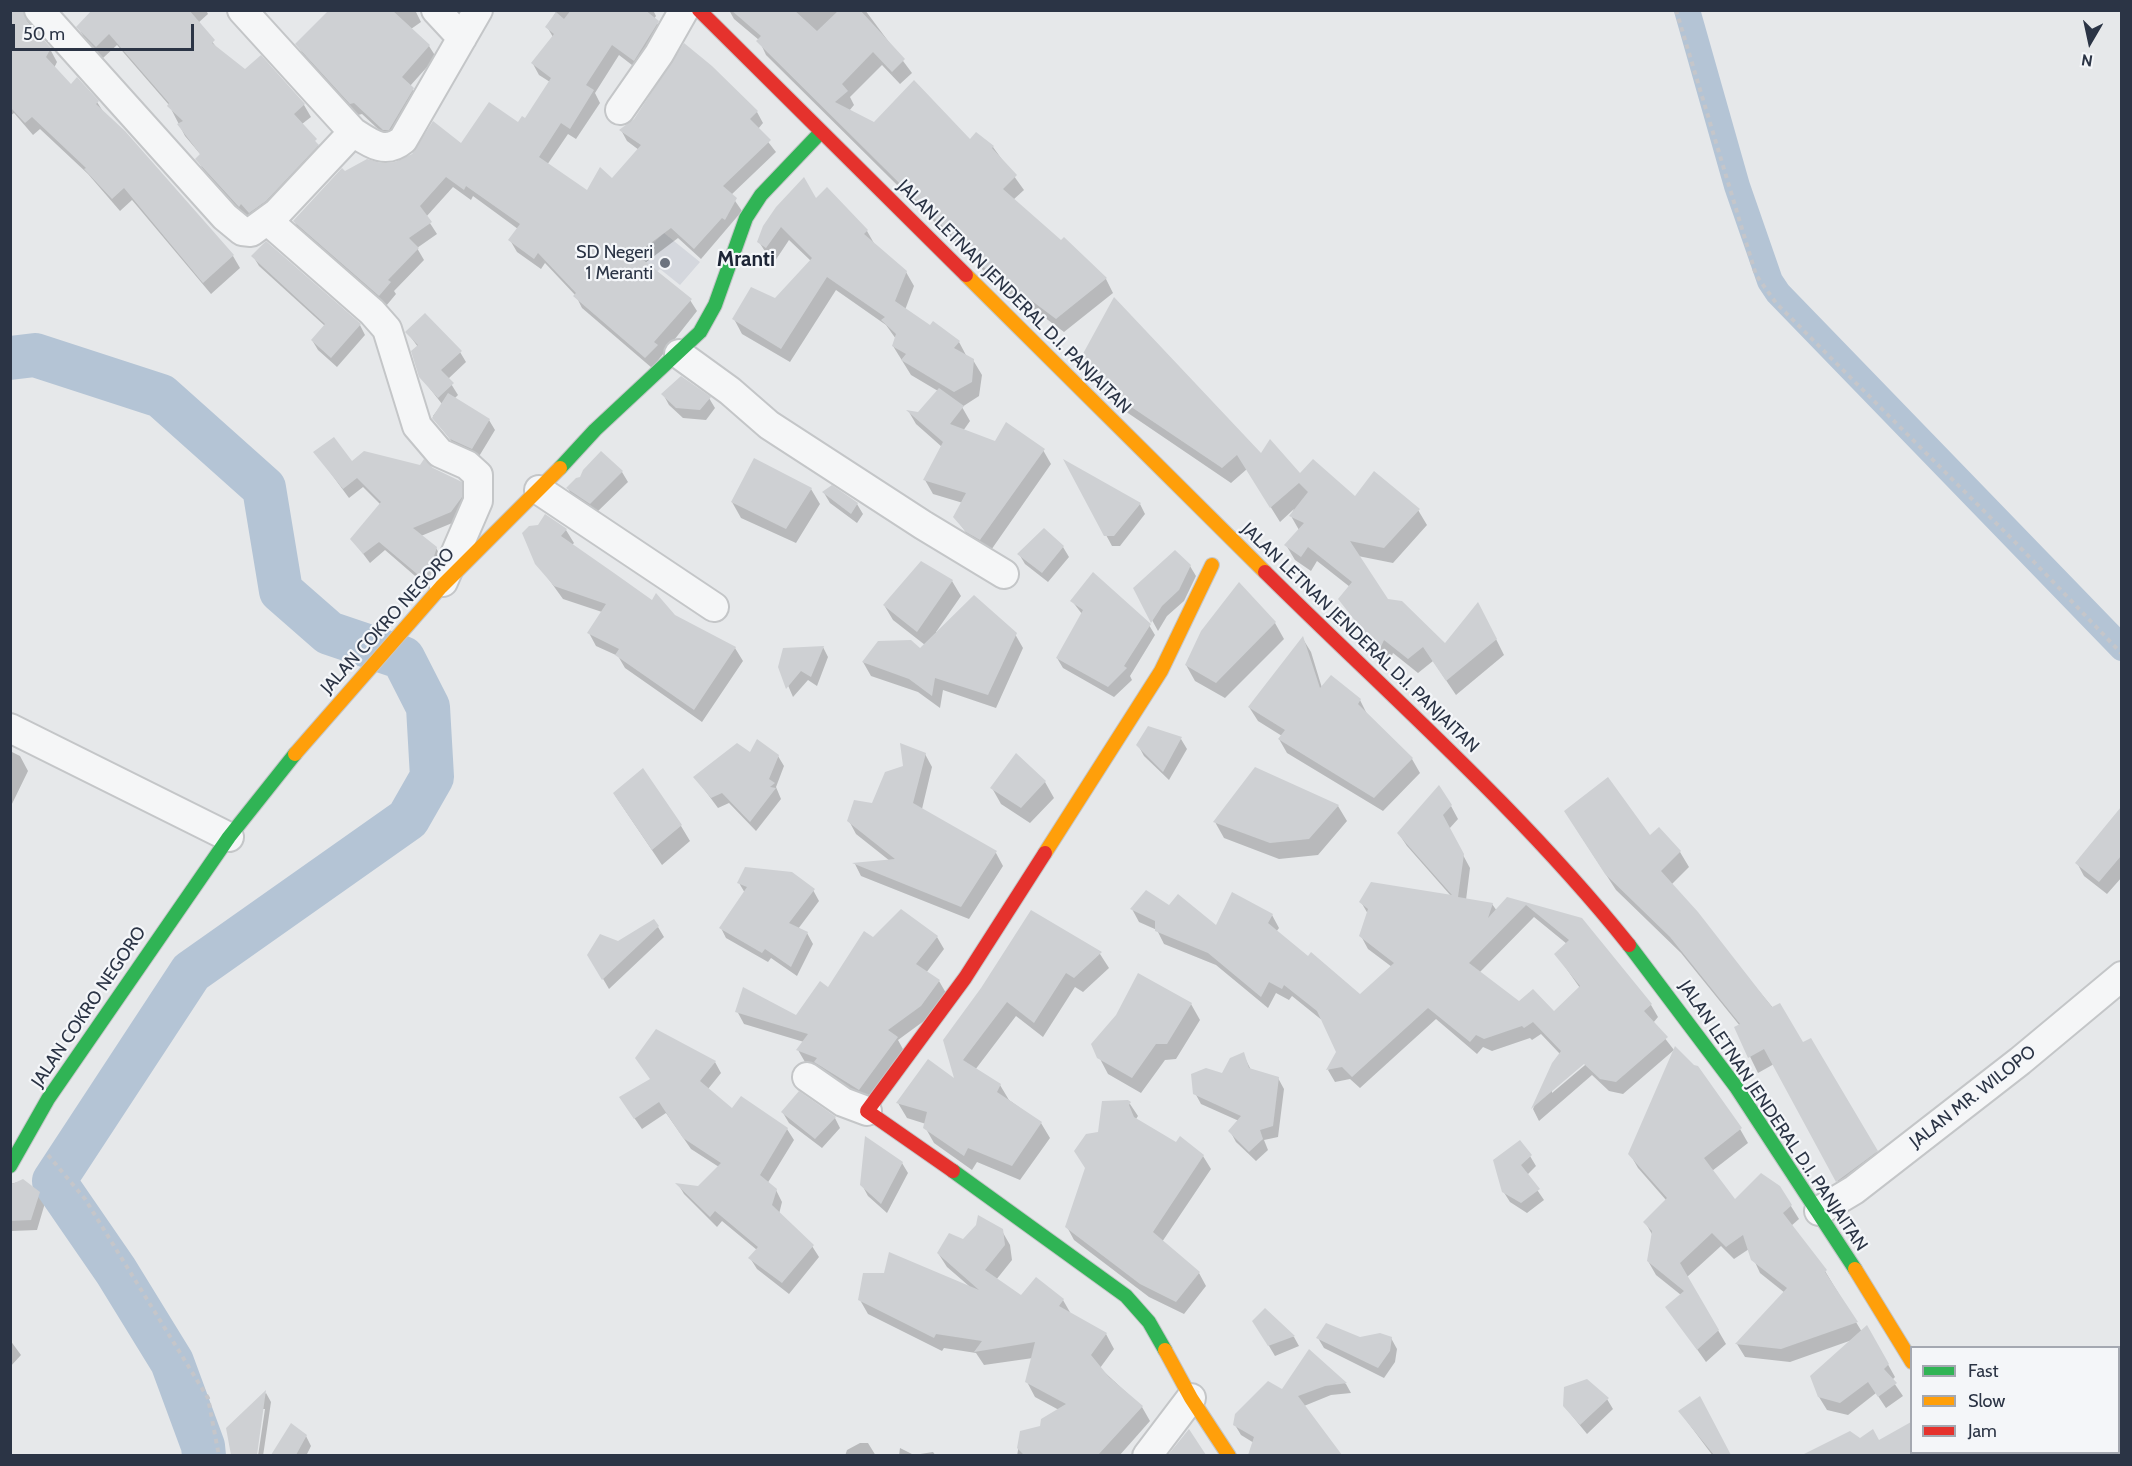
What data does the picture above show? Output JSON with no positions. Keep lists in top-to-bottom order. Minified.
{"streets":{"street":["JALAN LETNAN JENDERAL D.I. PANJAITAN","JALAN COKRO NEGORO","JALAN MR. WILOPO"]},"crossings":[["JALAN LETNAN JENDERAL D.I. PANJAITAN","JALAN COKRO NEGORO"],["JALAN LETNAN JENDERAL D.I. PANJAITAN","JALAN MR. WILOPO"]],"districts":["Mranti"],"places":["SD Negeri 1 Meranti"],"legend":["Fast","Slow","Jam"],"scale_bar":"50 m","north":"bottom"}
